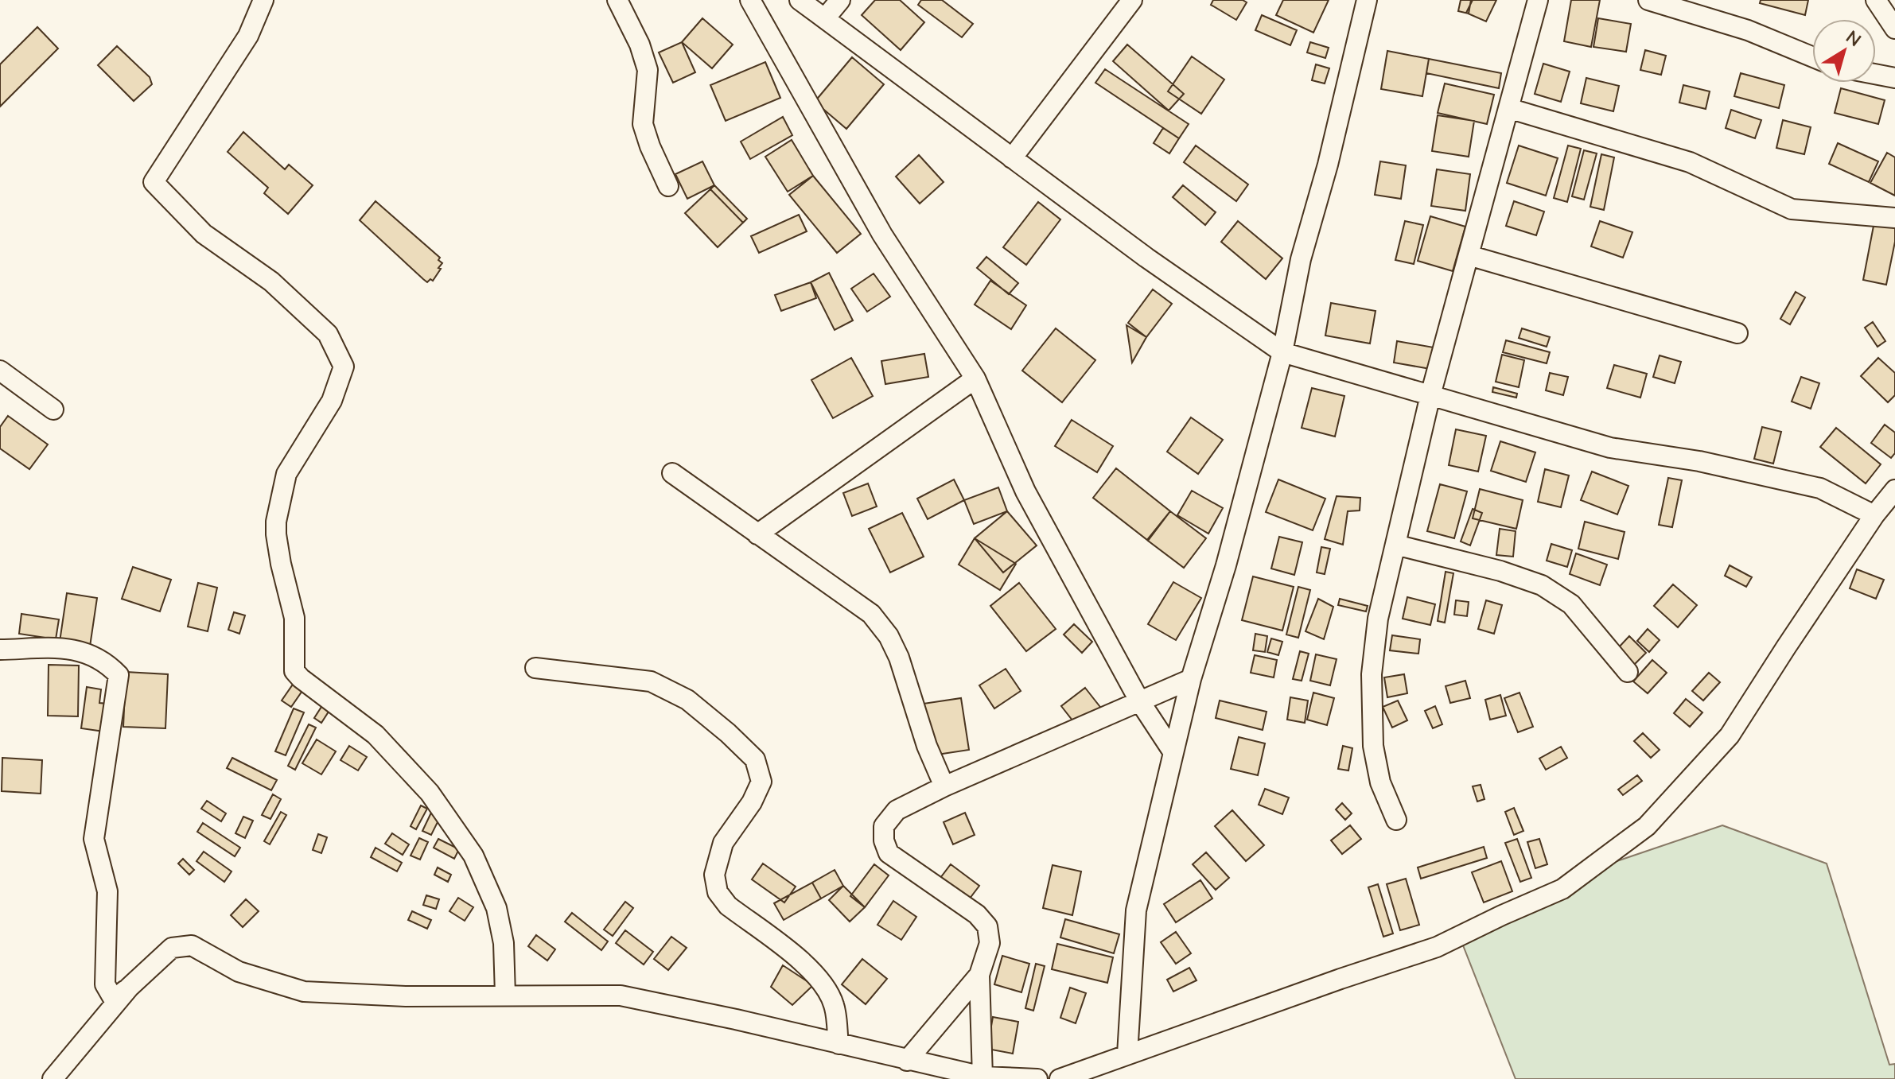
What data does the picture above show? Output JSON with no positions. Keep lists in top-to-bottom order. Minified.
{"north":"top right"}
